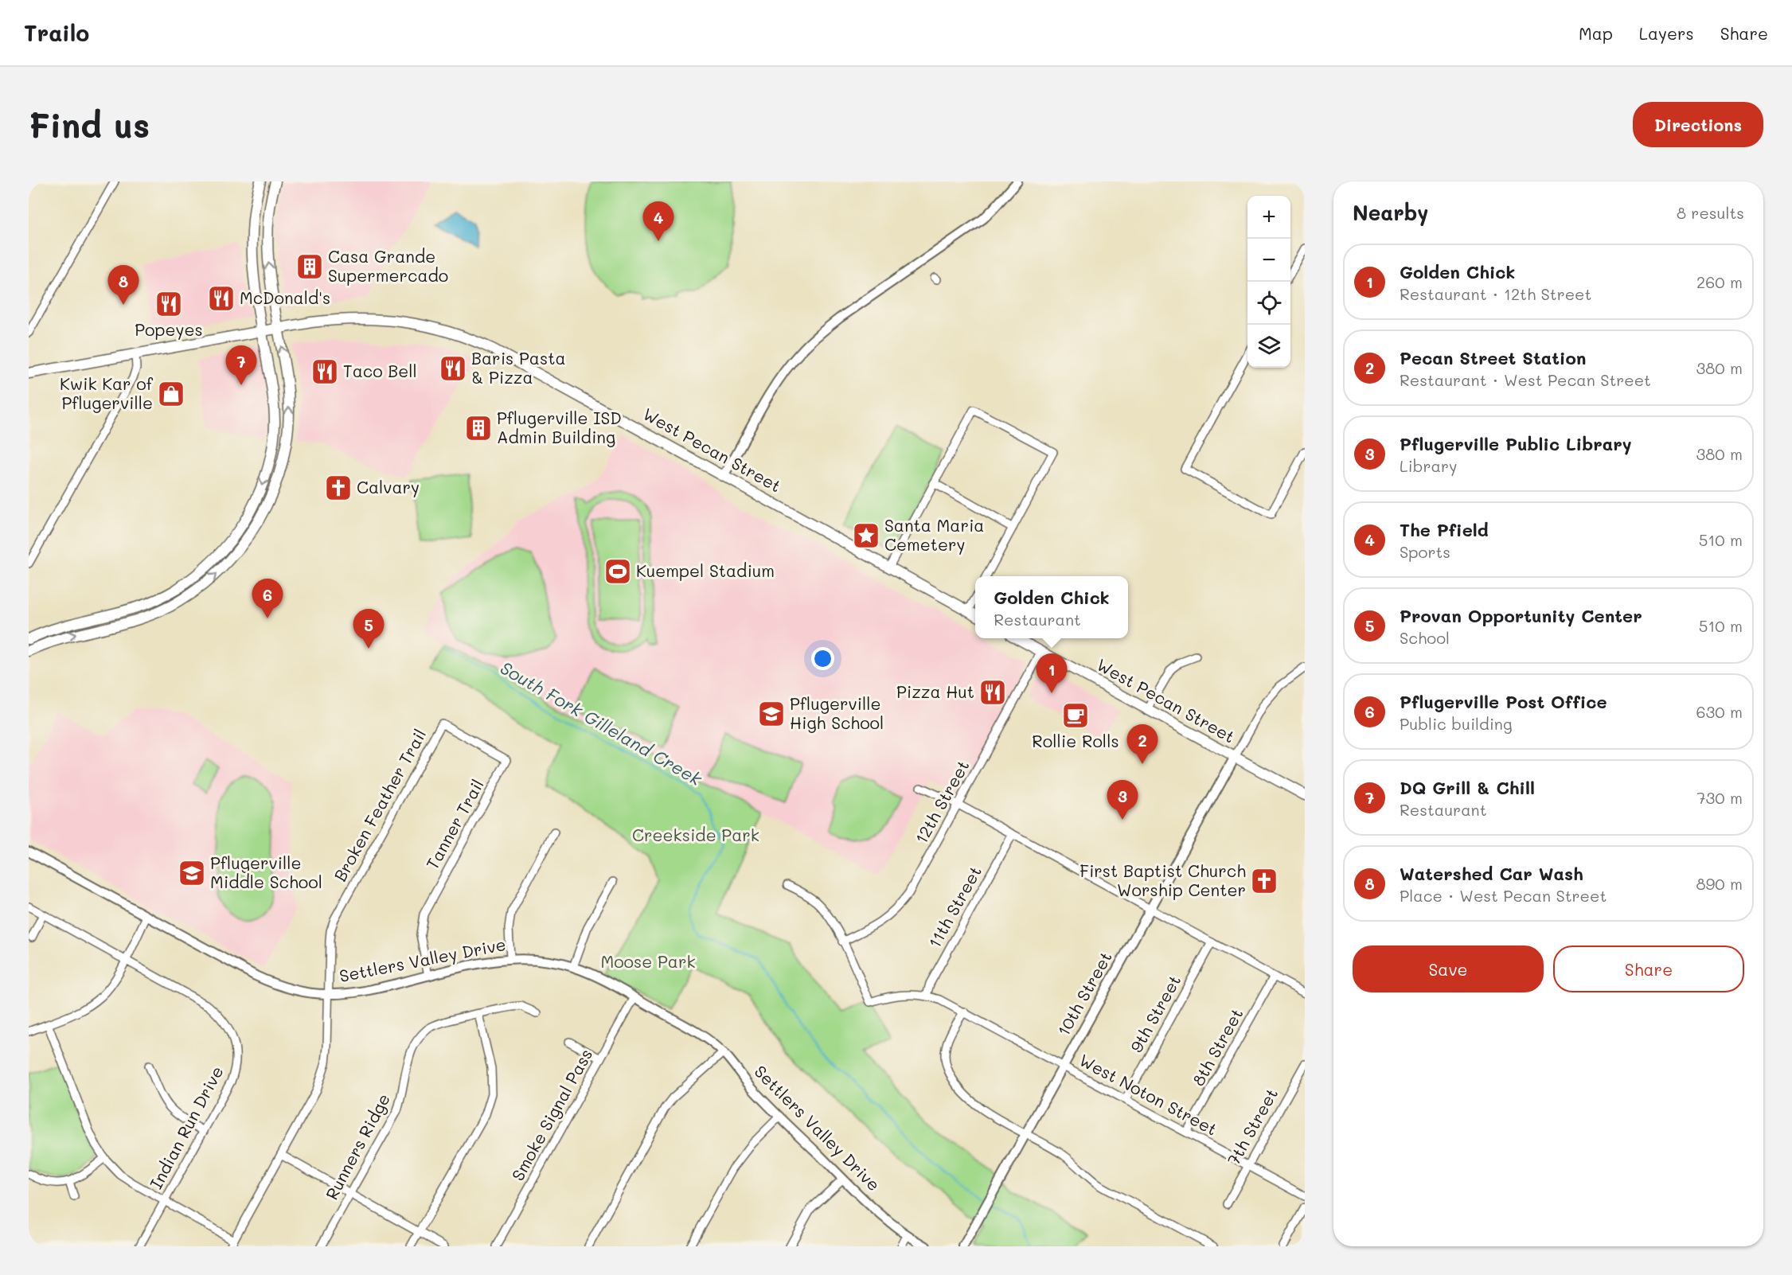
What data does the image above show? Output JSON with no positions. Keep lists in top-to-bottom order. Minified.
{"streets":{"main road":["West Pecan Street"],"street":["12th Street","Broken Feather Trail","Tanner Trail","11th Street","Settlers Valley Drive","10th Street","9th Street","8th Street","West Noton Street","Smoke Signal Pass","7th Street","Indian Run Drive","Runners Ridge"]},"crossings":[["West Pecan Street","12th Street"],["West Pecan Street","10th Street"],["12th Street","West Noton Street"],["Broken Feather Trail","Tanner Trail"],["Broken Feather Trail","Settlers Valley Drive"],["Tanner Trail","Settlers Valley Drive"],["11th Street","West Noton Street"],["Settlers Valley Drive","Smoke Signal Pass"],["10th Street","West Noton Street"],["9th Street","West Noton Street"],["8th Street","West Noton Street"],["West Noton Street","7th Street"]],"water":["South Fork Gilleland Creek"],"parks":["Creekside Park","Moose Park"],"places":{"building":["Casa Grande Supermercado","Pflugerville ISD Admin Building"],"restaurant":["McDonald's","Popeyes","Baris Pasta & Pizza","Taco Bell","Pizza Hut"],"shop":["Kwik Kar of Pflugerville"],"church":["Calvary","First Baptist Church Worship Center"],"place":["Santa Maria Cemetery"],"sports":["Kuempel Stadium"],"school or university":["Pflugerville High School","Pflugerville Middle School"],"cafe":["Rollie Rolls"]},"page":{"header":"Trailo","nav":["Map","Layers","Share"],"buttons":["Directions",["Save","Share"]],"title":"Find us","heading":["Nearby","8 results"],"map_buttons":["+","−"],"pins":["4","8","7","6","5","1","2","3"],"list":[{"mark":"1","name":"Golden Chick","note":"Restaurant · 12th Street","value":"260 m"},{"mark":"2","name":"Pecan Street Station","note":"Restaurant · West Pecan Street","value":"380 m"},{"mark":"3","name":"Pflugerville Public Library","note":"Library","value":"380 m"},{"mark":"4","name":"The Pfield","note":"Sports","value":"510 m"},{"mark":"5","name":"Provan Opportunity Center","note":"School","value":"510 m"},{"mark":"6","name":"Pflugerville Post Office","note":"Public building","value":"630 m"},{"mark":"7","name":"DQ Grill & Chill","note":"Restaurant","value":"730 m"},{"mark":"8","name":"Watershed Car Wash","note":"Place · West Pecan Street","value":"890 m"}],"popup":["Golden Chick","Restaurant"]}}
